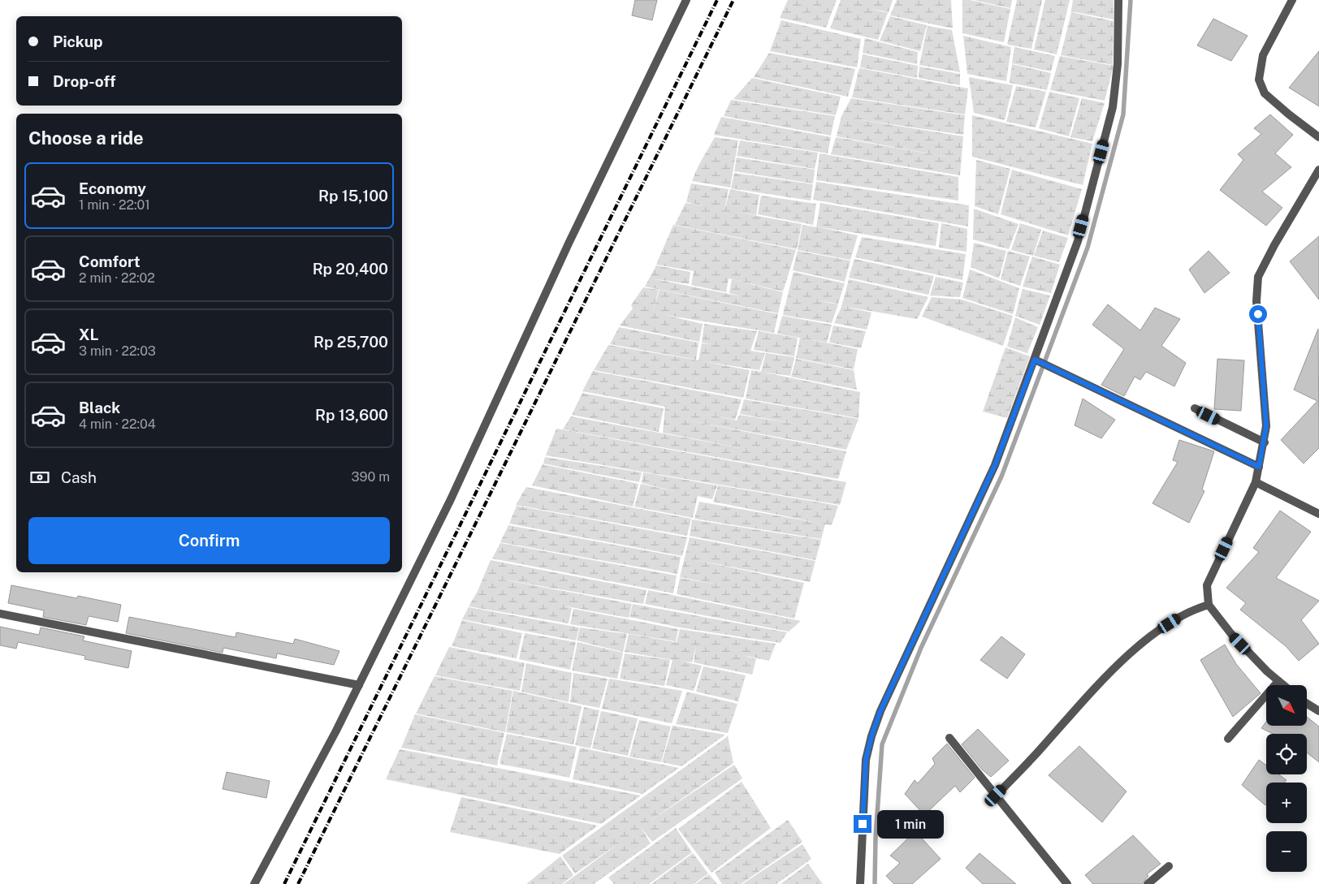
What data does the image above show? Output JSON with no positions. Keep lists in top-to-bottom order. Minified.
{"north":"bottom right","page":{"banner":["Pickup","Drop-off"],"heading":"Choose a ride","list":[{"name":"Economy","note":"1 min · 22:01","value":"Rp 15,100"},{"name":"Comfort","note":"2 min · 22:02","value":"Rp 20,400"},{"name":"XL","note":"3 min · 22:03","value":"Rp 25,700"},{"name":"Black","note":"4 min · 22:04","value":"Rp 13,600"}],"pay":["Cash","390 m"],"buttons":"Confirm","map_buttons":["+","−"],"bubble":"1 min"}}
